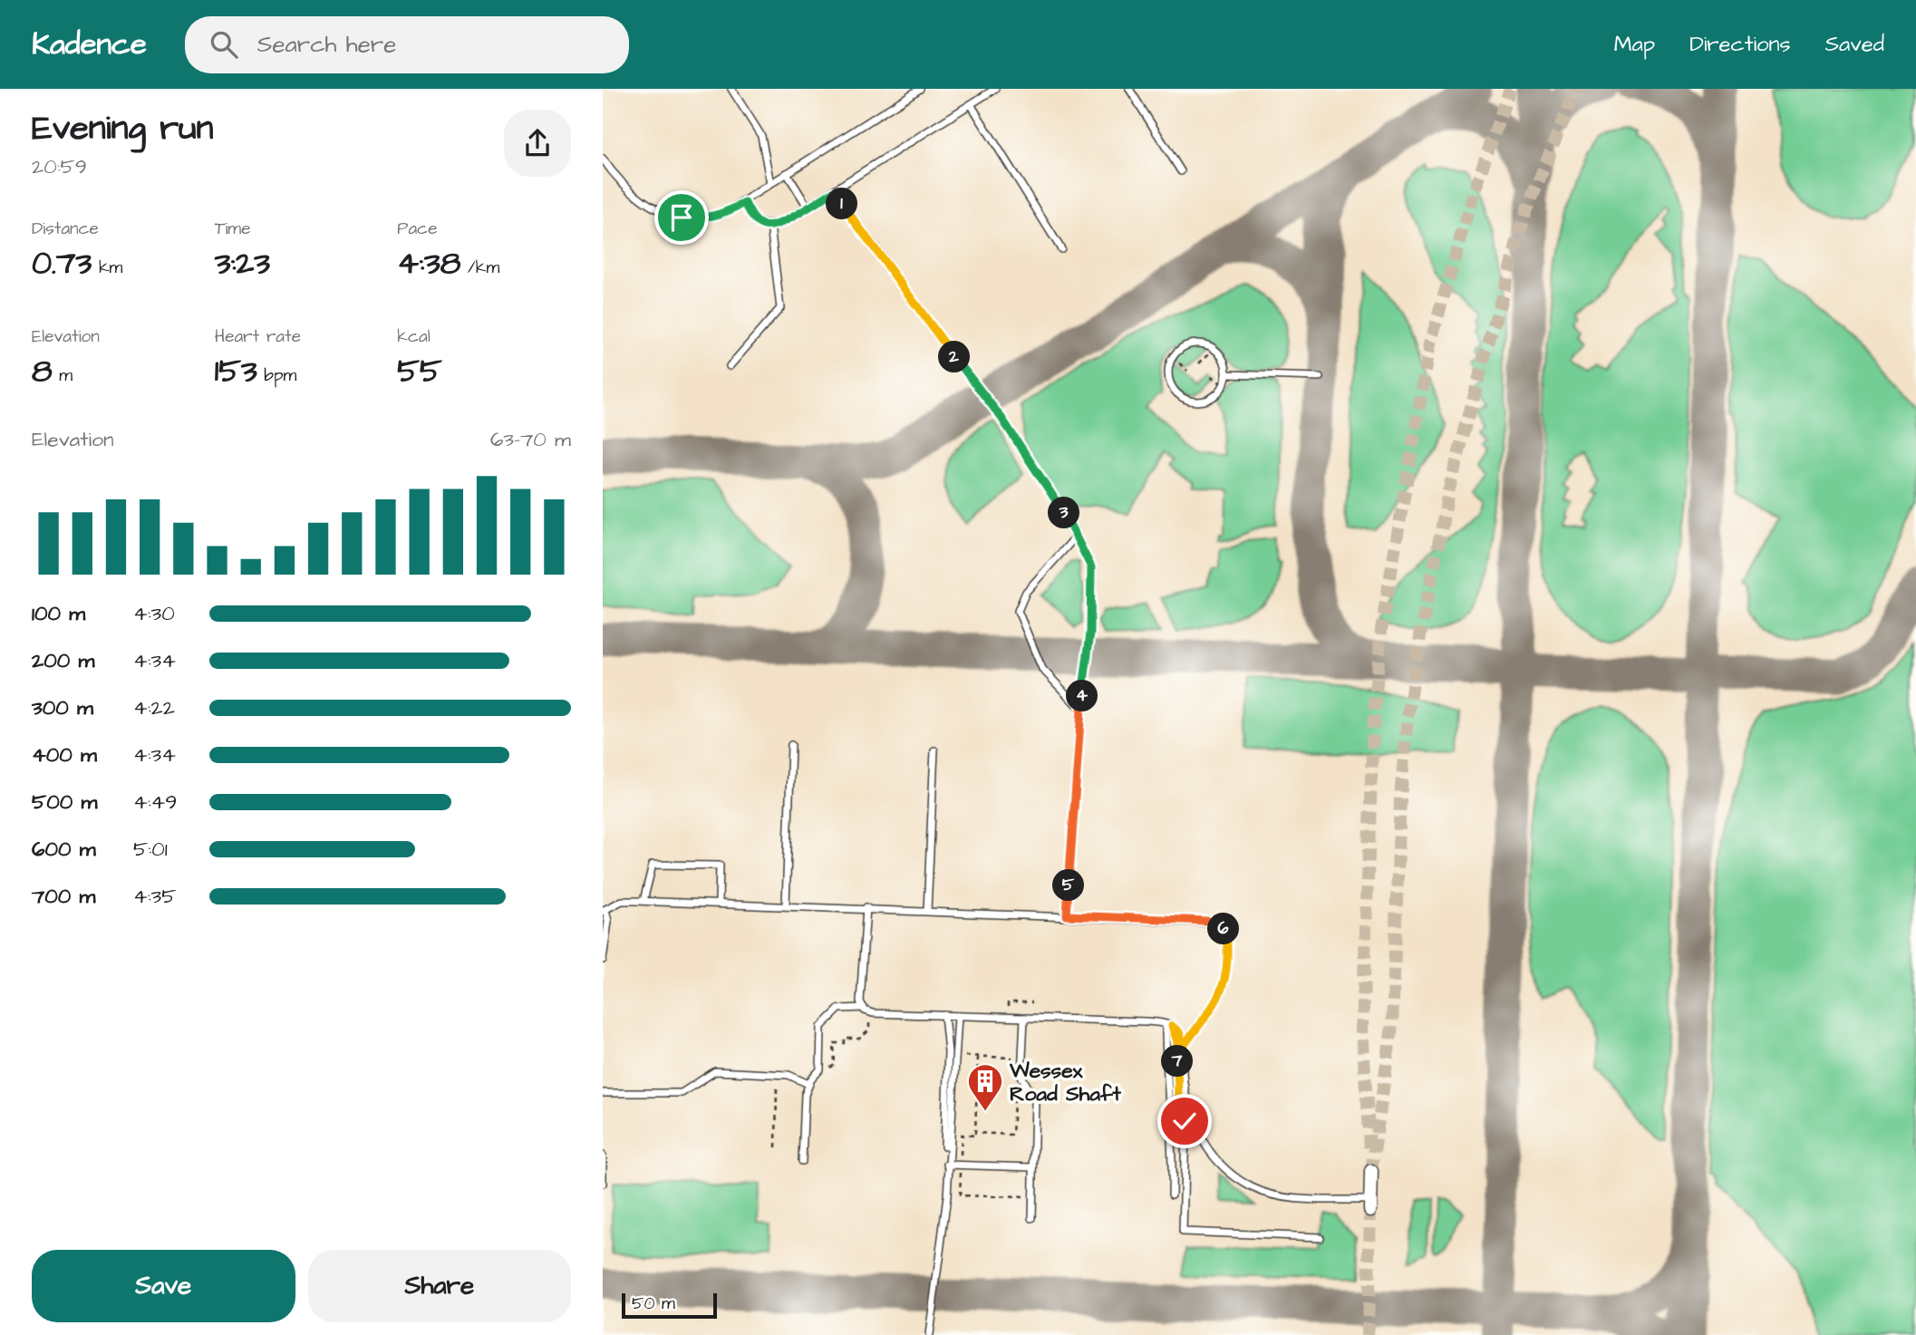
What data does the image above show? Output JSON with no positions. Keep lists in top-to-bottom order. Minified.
{"places":{"building":["Wessex Road Shaft"]},"scale_bar":"50 m","page":{"header":"Kadence","search":"Search here","nav":["Map","Directions","Saved"],"heading":["Evening run","20:59"],"pins":["1","2","3","4","5","6","7"],"stats":[["Distance","0.73 km"],["Time","3:23"],["Pace","4:38 /km"],["Elevation","8 m"],["Heart rate","153 bpm"],["kcal","55"]],"chart":["Elevation","63–70 m"],"list":[{"name":"100 m","note":"4:30"},{"name":"200 m","note":"4:34"},{"name":"300 m","note":"4:22"},{"name":"400 m","note":"4:34"},{"name":"500 m","note":"4:49"},{"name":"600 m","note":"5:01"},{"name":"700 m","note":"4:35"}],"buttons":["Save","Share"],"scale":"50 m"}}
